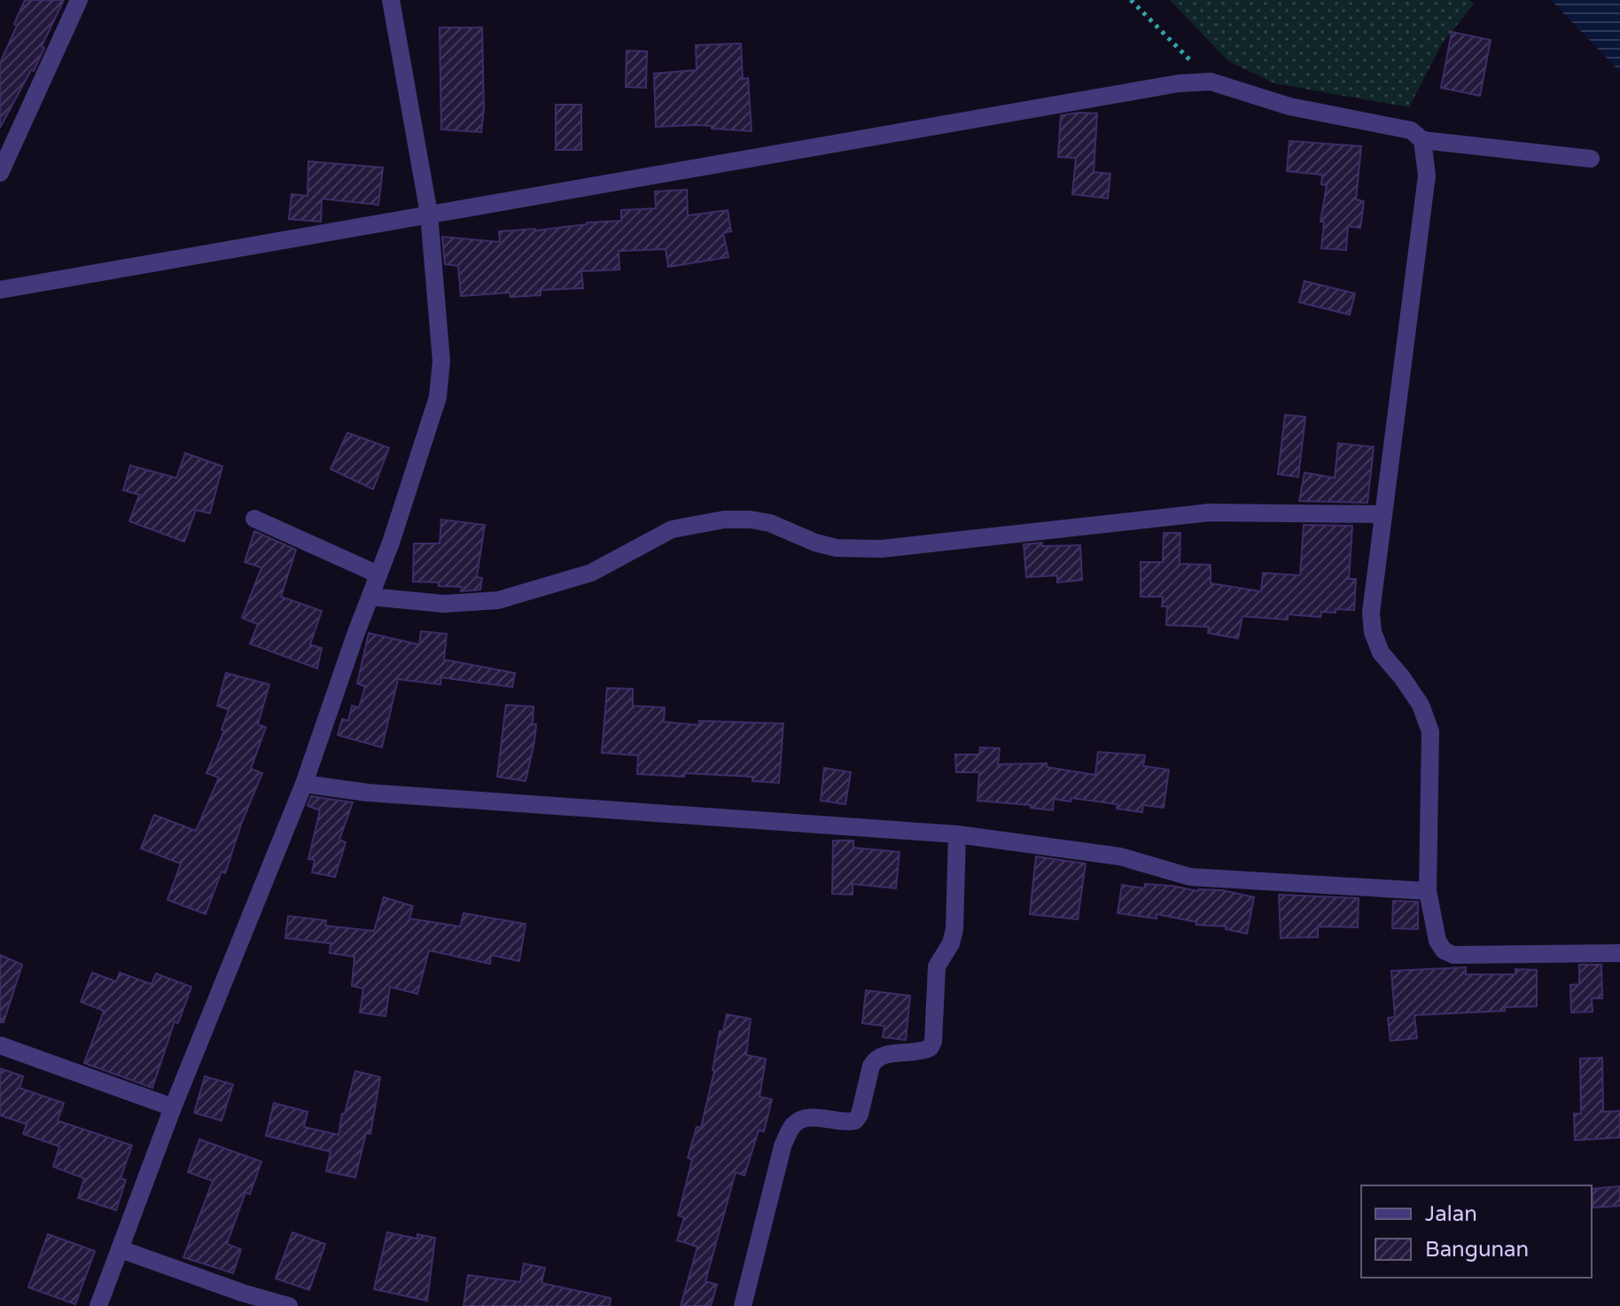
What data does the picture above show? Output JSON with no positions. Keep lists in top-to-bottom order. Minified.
{"legend":["Jalan","Bangunan"]}
